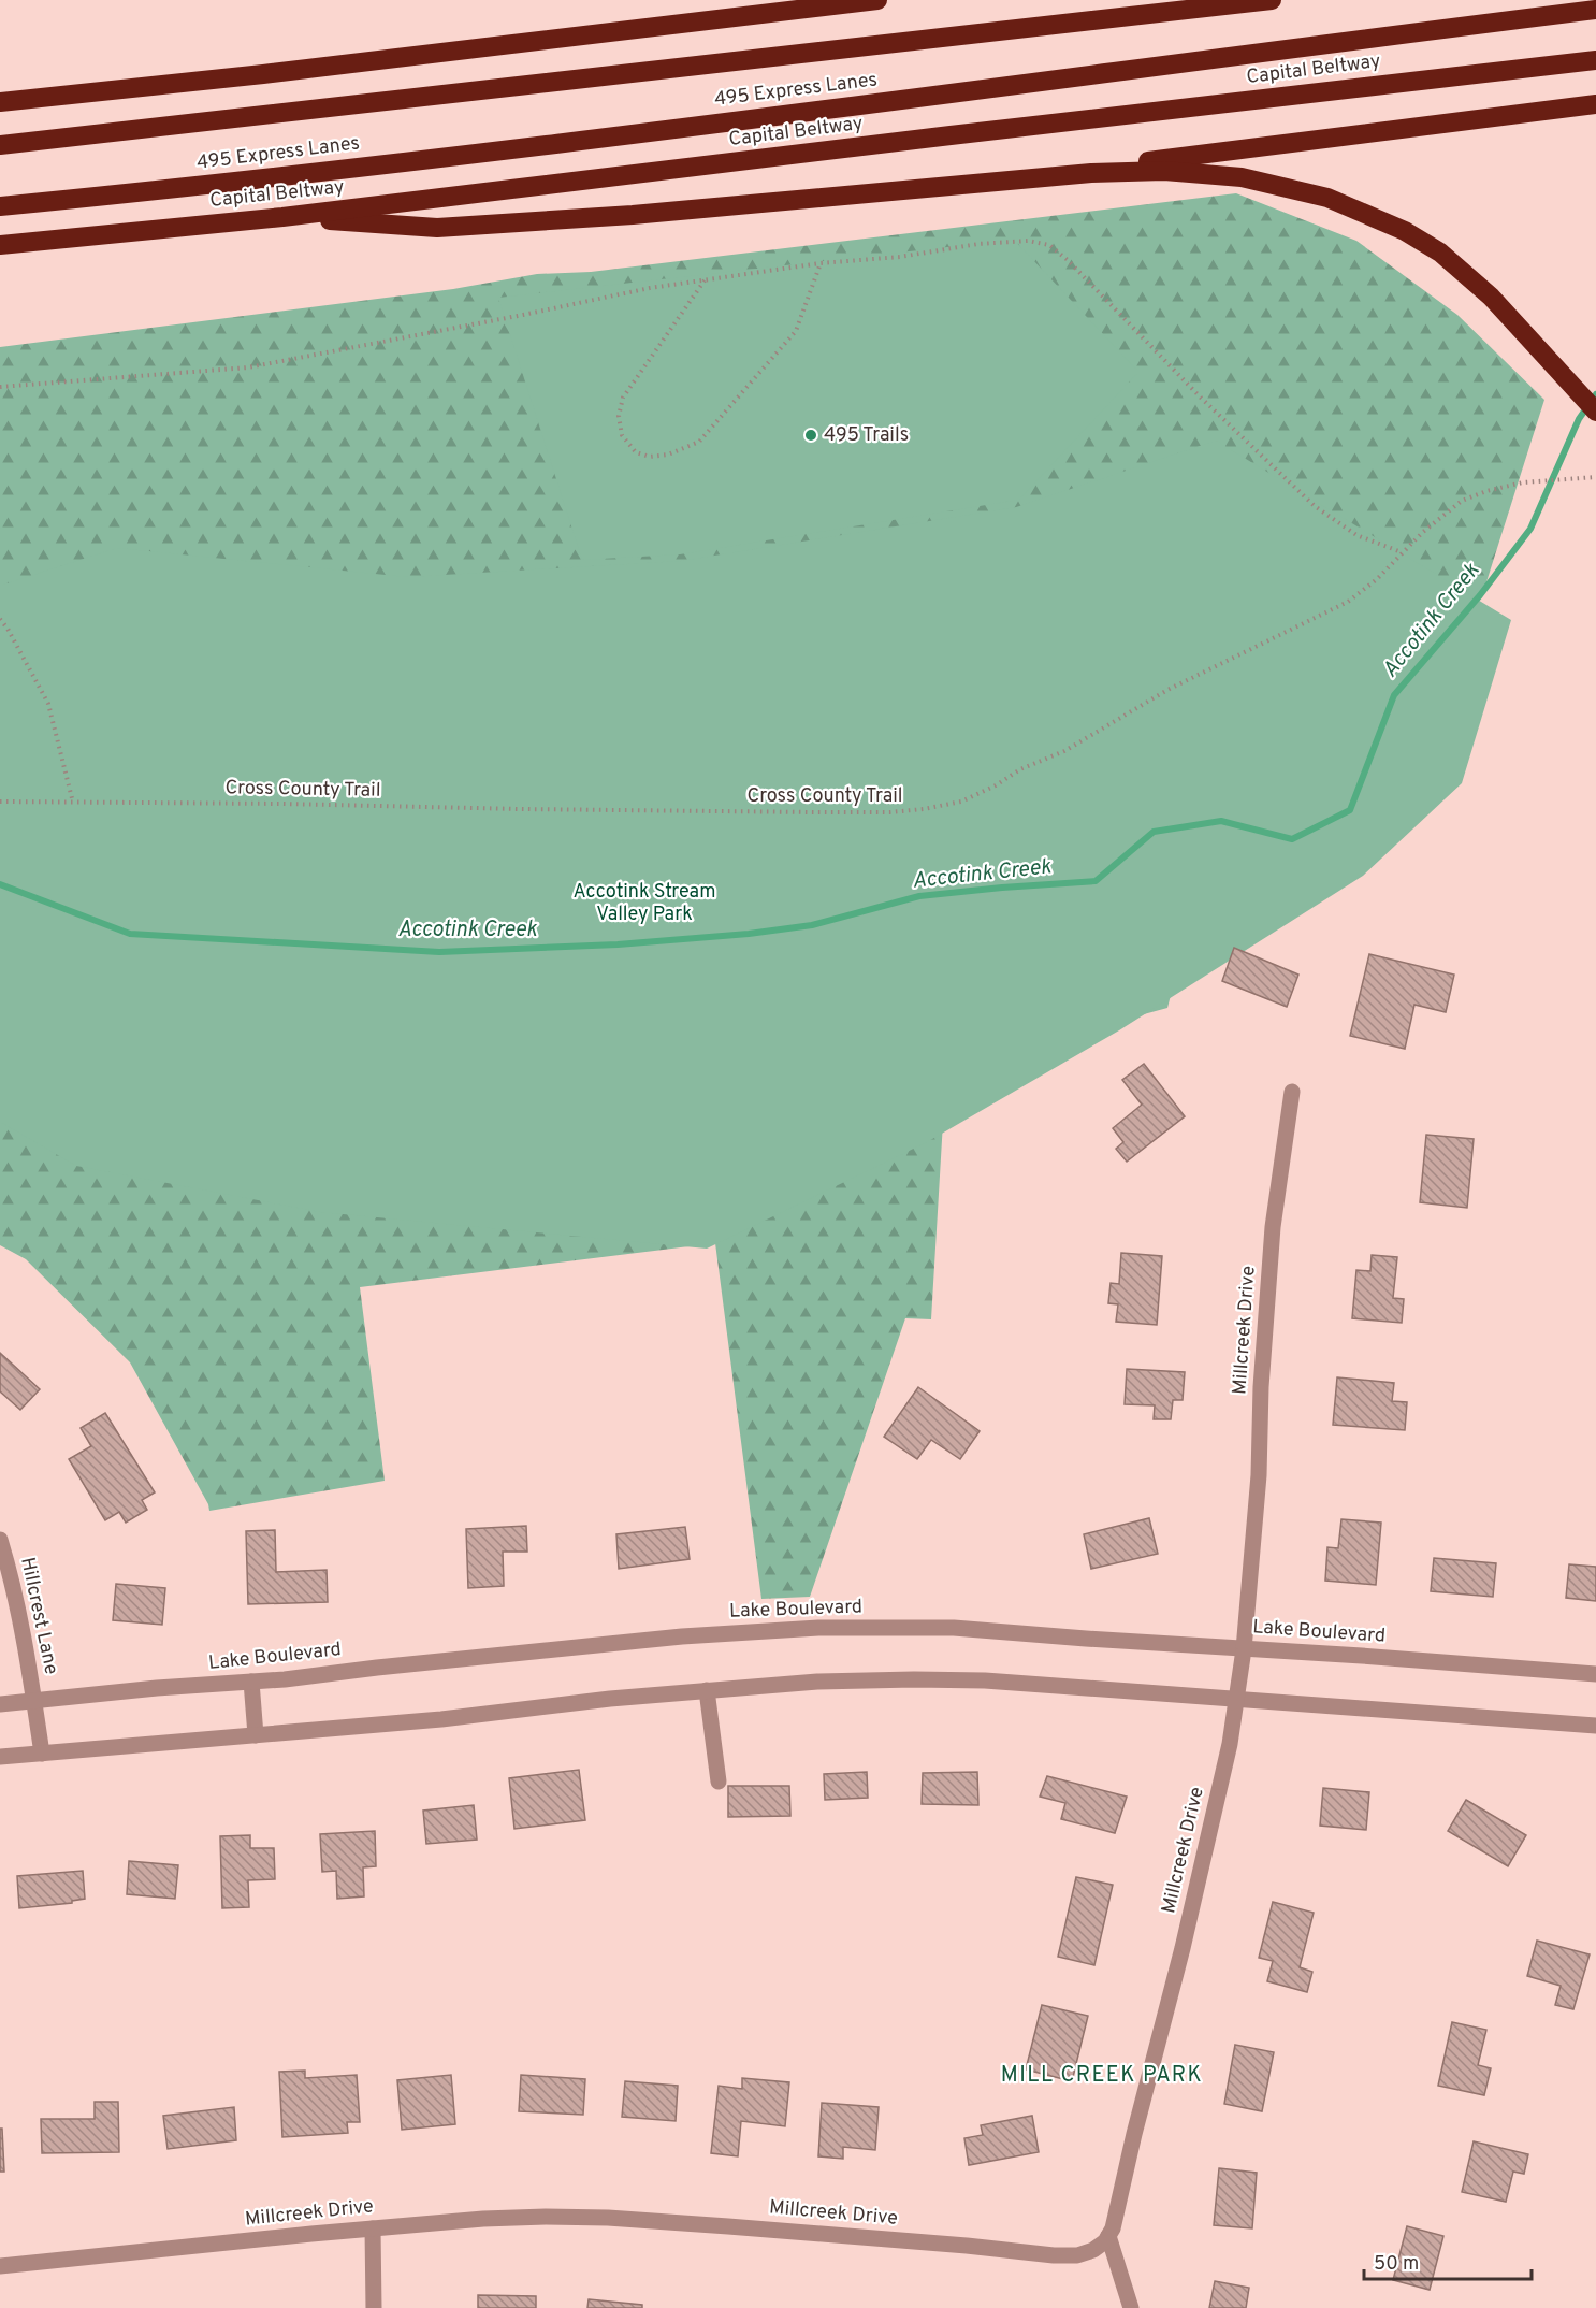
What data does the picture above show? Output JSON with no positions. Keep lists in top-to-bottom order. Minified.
{"streets":{"highway":["Capital Beltway","495 Express Lanes"],"street":["Millcreek Drive","Lake Boulevard","Hillcrest Lane"],"path":["Cross County Trail"]},"crossings":[["Millcreek Drive","Lake Boulevard"],["Lake Boulevard","Hillcrest Lane"]],"districts":["MILL CREEK PARK"],"water":["Accotink Creek"],"parks":["Accotink Stream Valley Park"],"places":["495 Trails"],"scale_bar":"50 m"}
